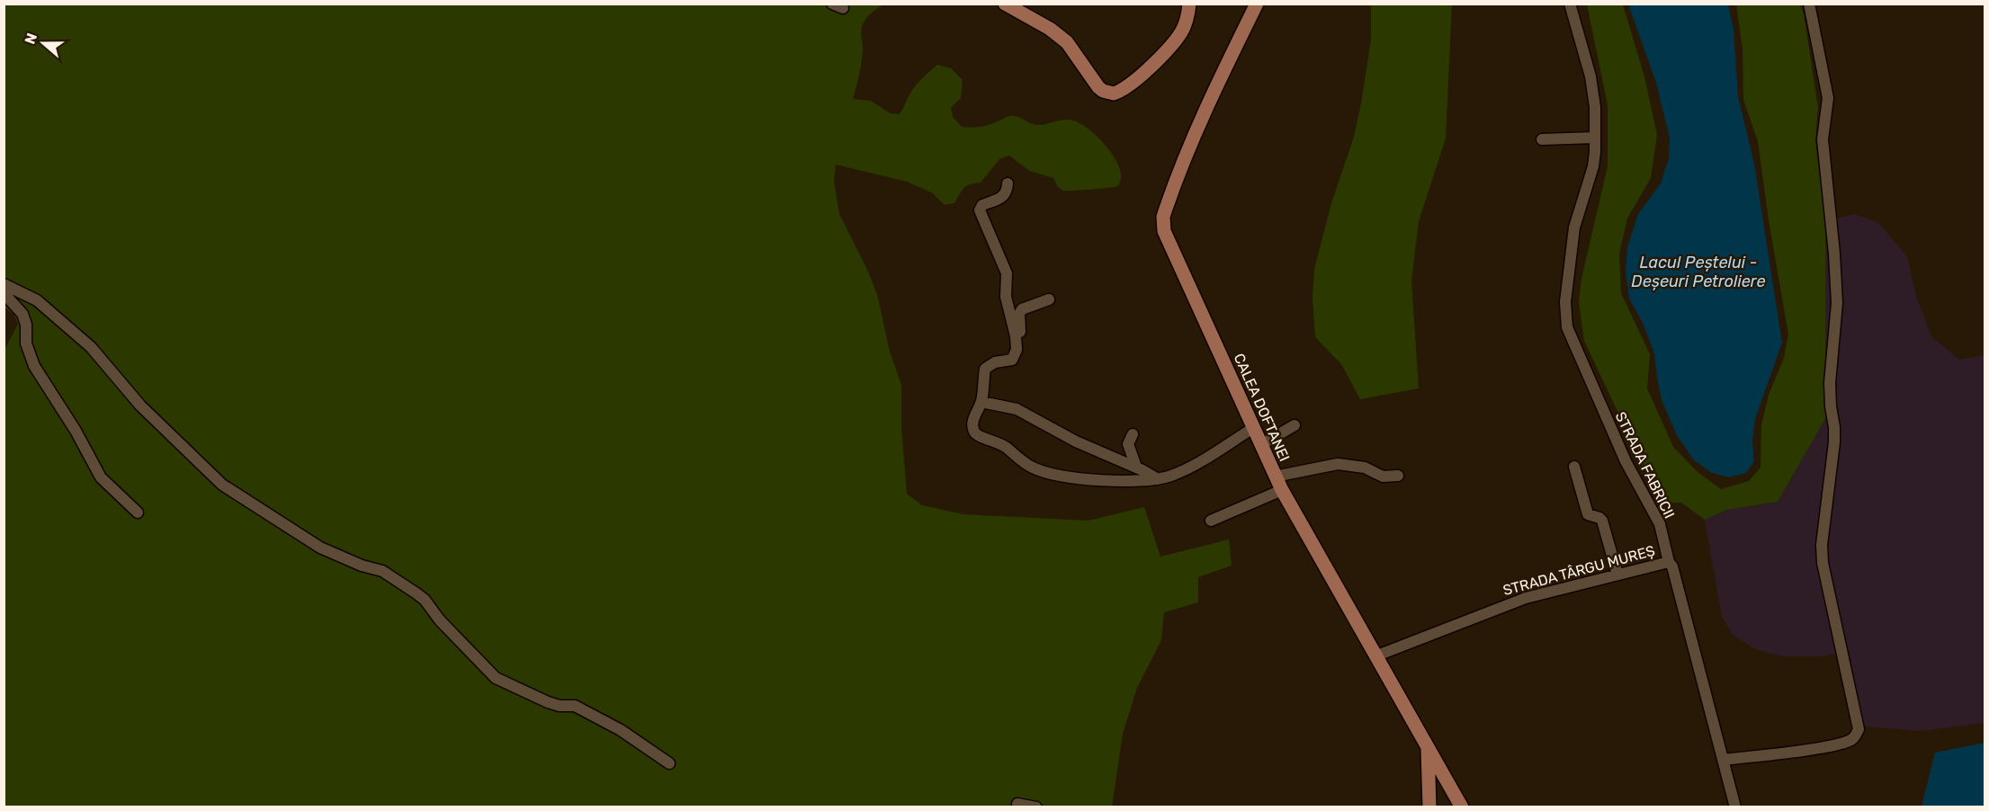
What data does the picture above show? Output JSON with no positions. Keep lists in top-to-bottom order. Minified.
{"streets":{"main road":["CALEA DOFTANEI"],"street":["STRADA FABRICII","STRADA TÂRGU MUREȘ"]},"crossings":[["CALEA DOFTANEI","STRADA TÂRGU MUREȘ"],["STRADA FABRICII","STRADA TÂRGU MUREȘ"]],"water":["Lacul Peștelui - Deșeuri Petroliere"],"north":"left"}
